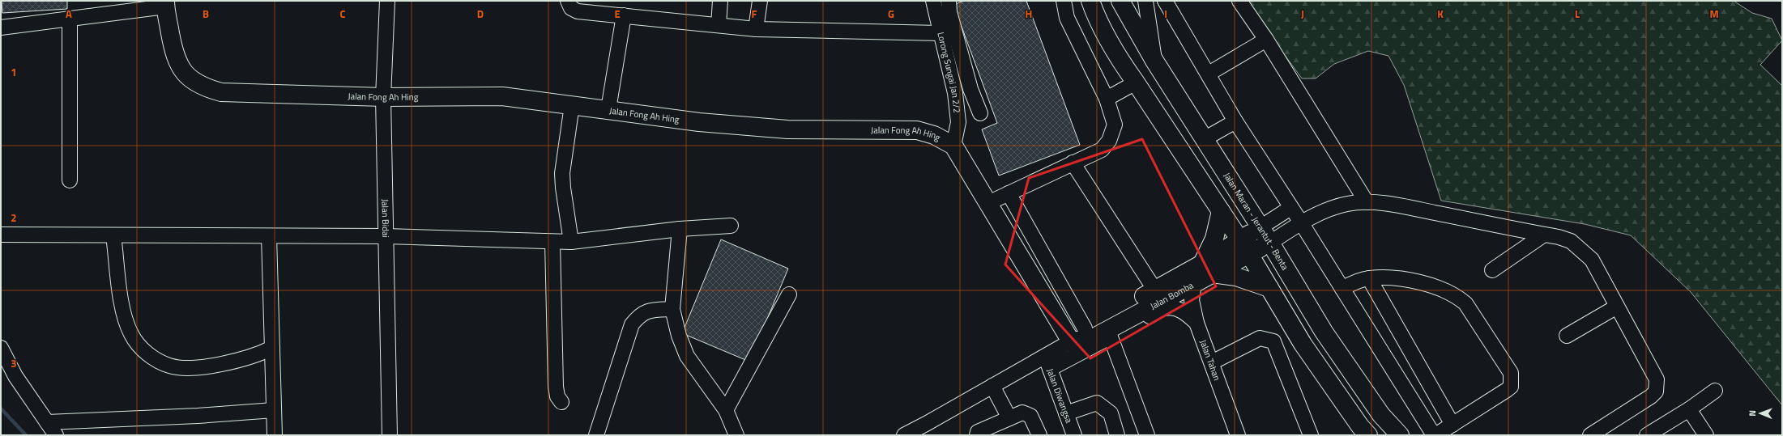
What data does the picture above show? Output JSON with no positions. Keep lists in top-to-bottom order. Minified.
{"streets":{"main road":["Jalan Fong Ah Hing","Jalan Maran - Jerantut - Benta","Jalan Bomba"],"street":["Lorong Sungai Jan 2/2","Jalan Bidai","Jalan Tahan","Jalan Diwangsa"]},"crossings":[["Lorong Sungai Jan 2/2","Jalan Fong Ah Hing"],["Jalan Fong Ah Hing","Jalan Bidai"],["Jalan Maran - Jerantut - Benta","Jalan Bomba"],["Jalan Bomba","Jalan Tahan"],["Jalan Bomba","Jalan Diwangsa"]],"north":"left","grid":{"columns":["A","B","C","D","E","F","G","H","I","J","K","L","M"],"rows":["1","2","3"]}}
